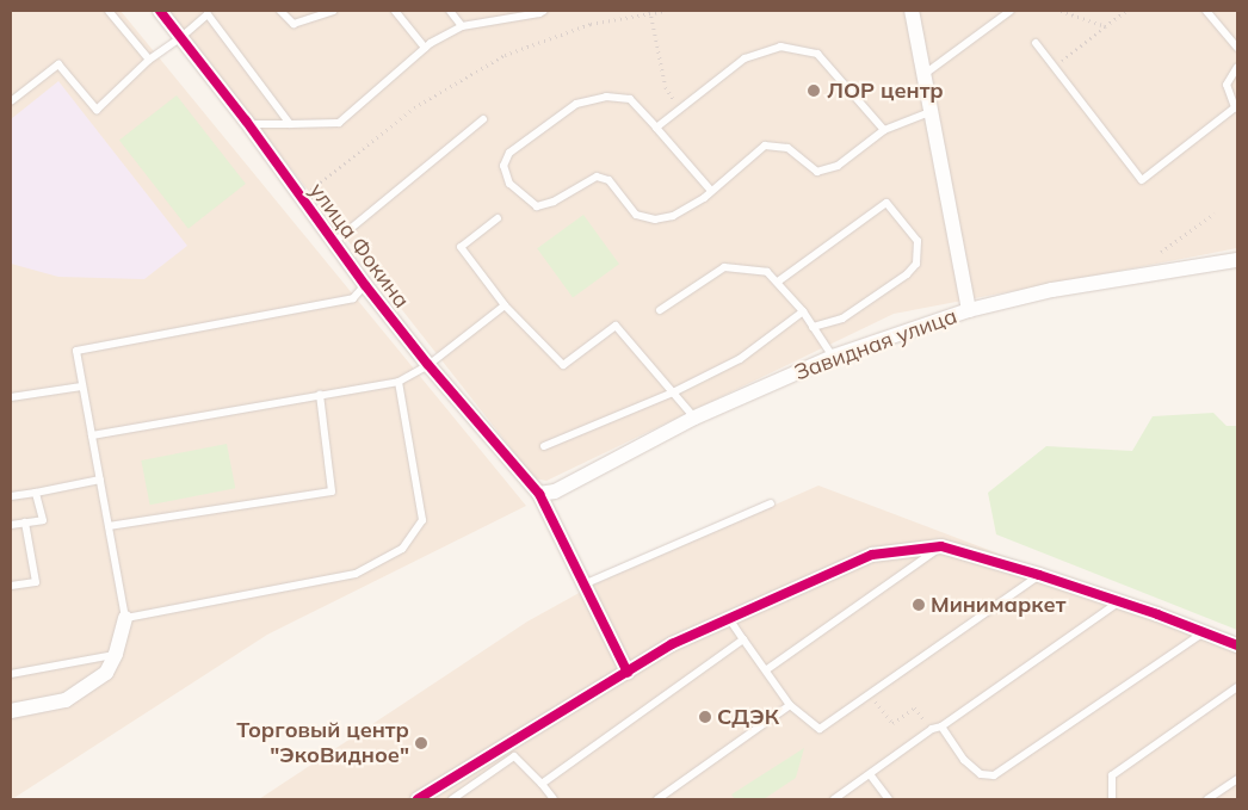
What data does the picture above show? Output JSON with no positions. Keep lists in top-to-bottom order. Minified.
{"streets":{"street":["улица Фокина","Завидная улица"]},"crossings":[["улица Фокина","Завидная улица"]],"places":["ЛОР центр","Минимаркет","СДЭК","Торговый центр \"ЭкоВидное\""]}
